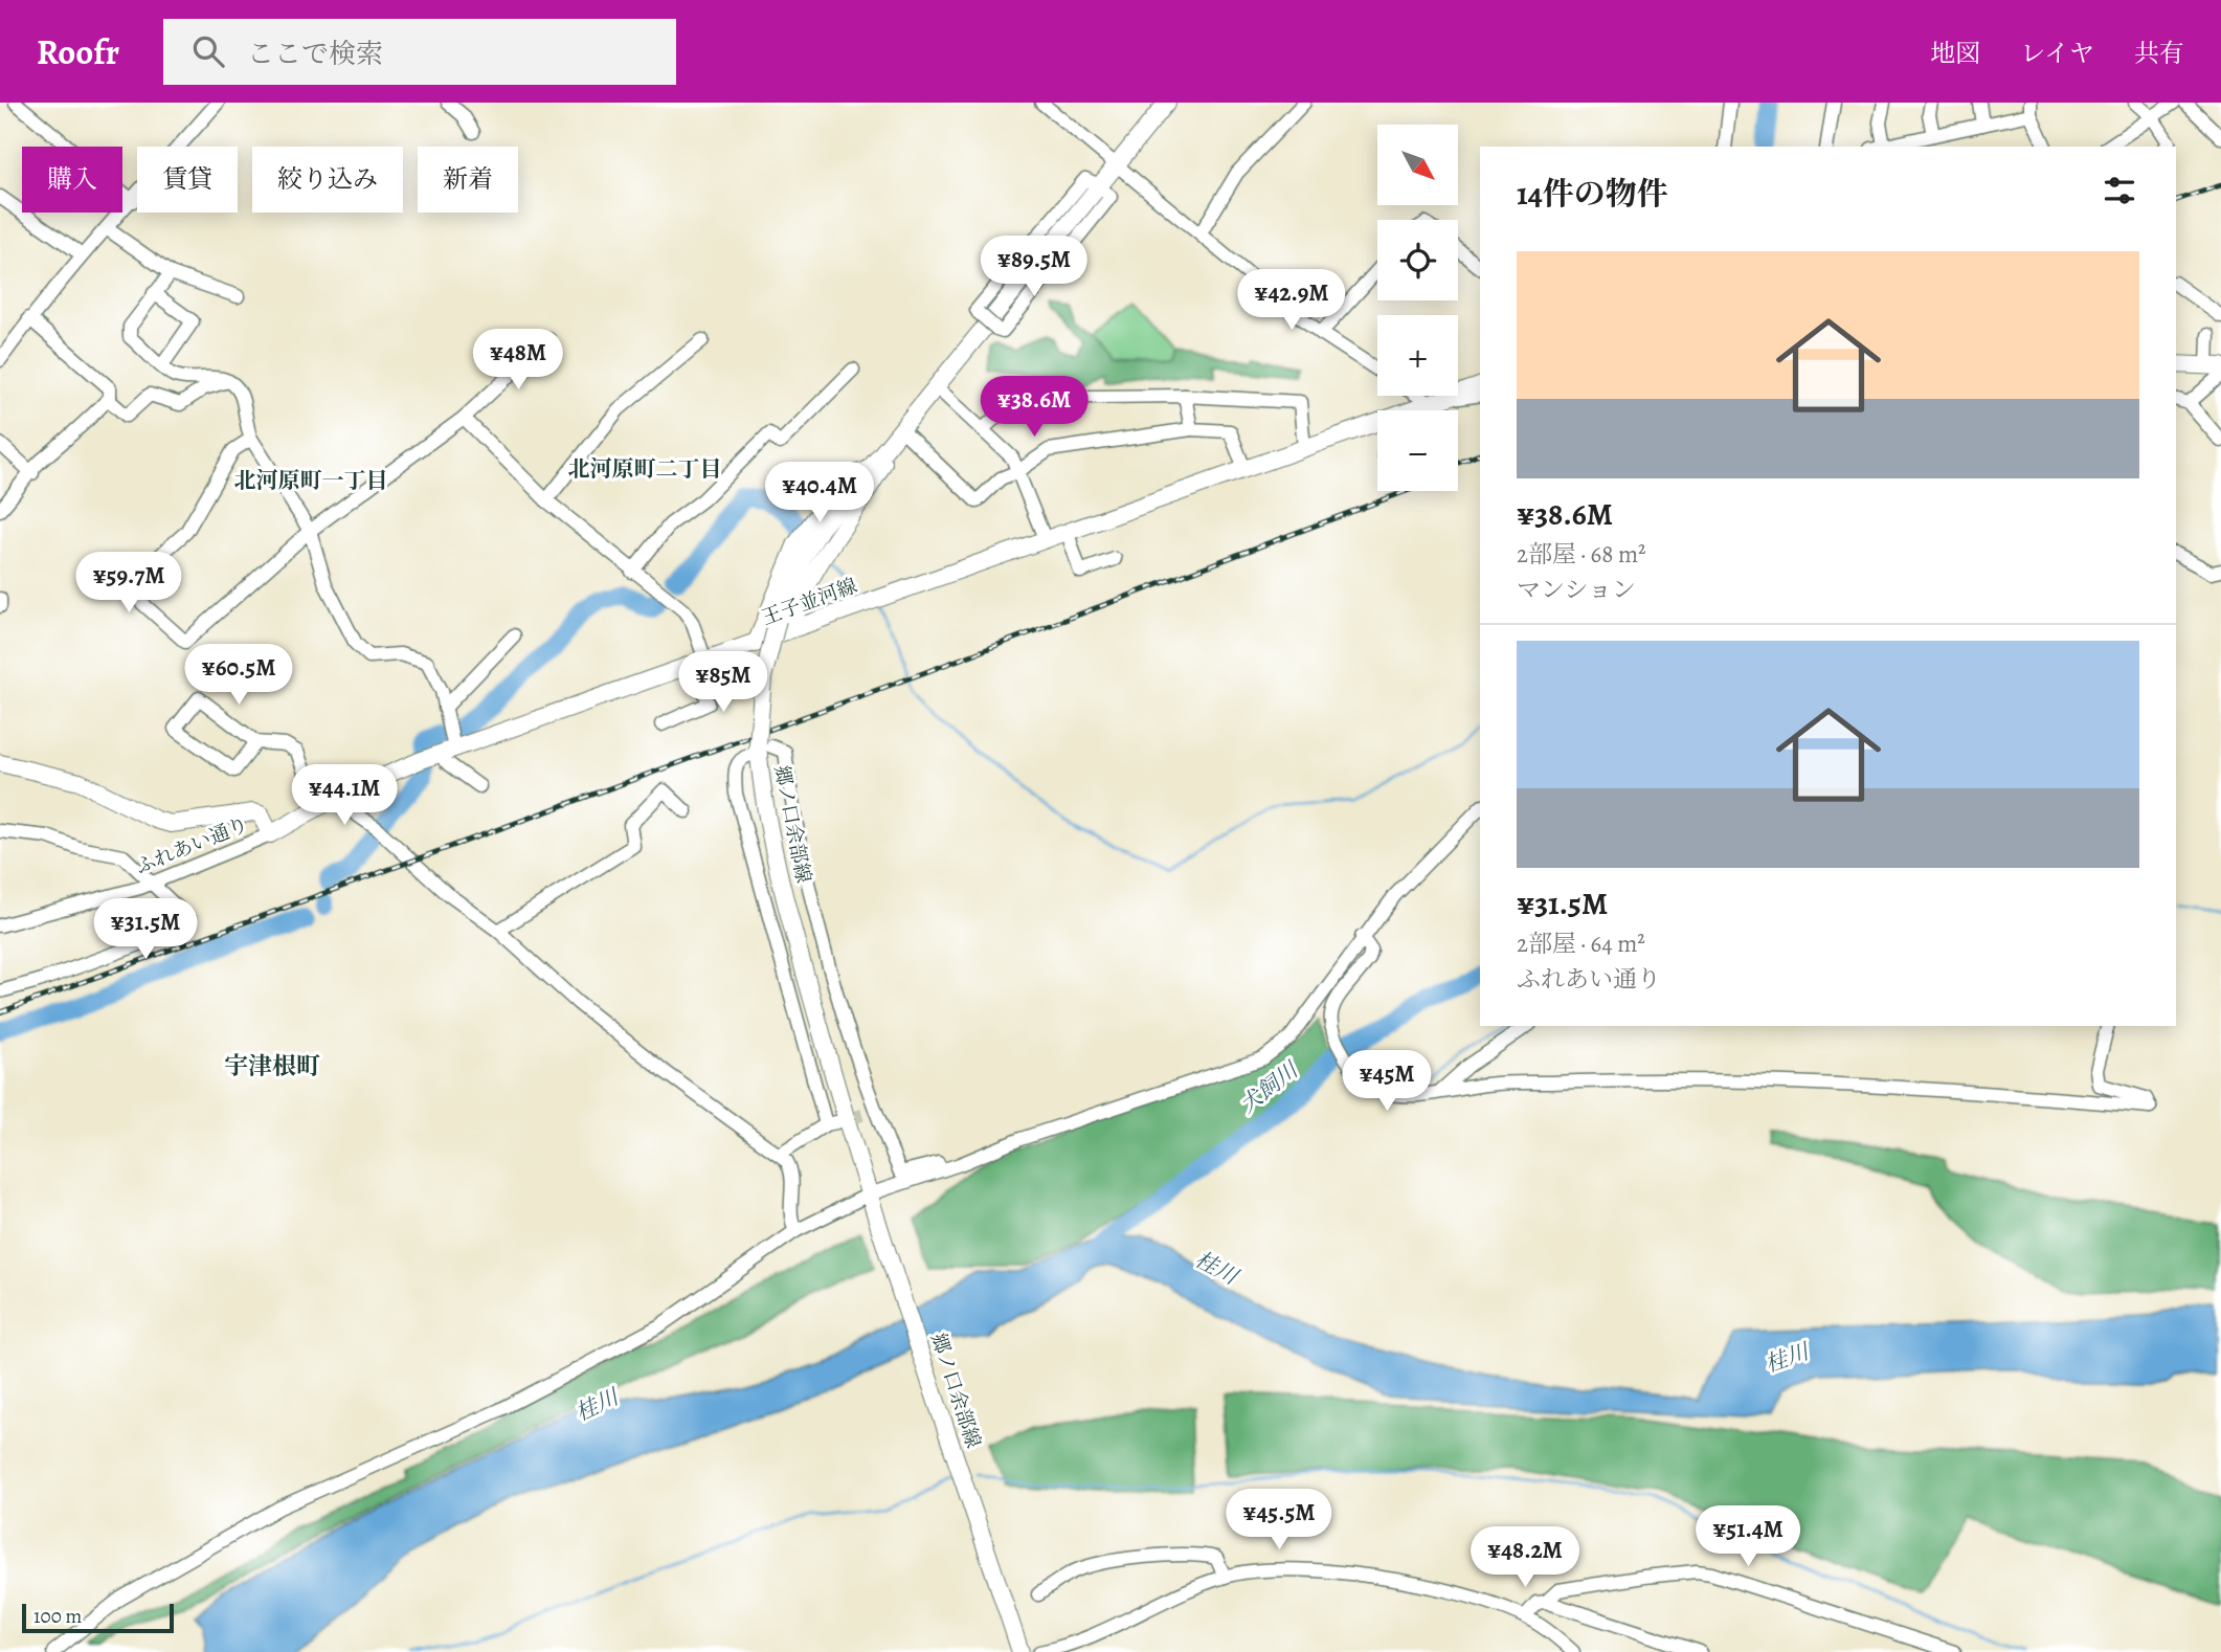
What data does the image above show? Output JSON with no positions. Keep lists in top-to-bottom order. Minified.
{"streets":{"main road":["王子並河線","郷ノ口余部線"],"street":["ふれあい通り"]},"crossings":[["王子並河線","ふれあい通り"]],"districts":["北河原町二丁目","北河原町一丁目","宇津根町"],"water":["犬飼川","桂川"],"scale_bar":"100 m","north":"bottom right","page":{"header":"Roofr","search":"ここで検索","nav":["地図","レイヤ","共有"],"map_buttons":["+","−"],"chip":["購入","賃貸","絞り込み","新着"],"heading":"14件の物件","list":[{"name":"¥38.6M","note":"2部屋 · 68 m² · マンション"},{"name":"¥31.5M","note":"2部屋 · 64 m² · ふれあい通り"}],"price":["¥89.5M","¥42.9M","¥48M","¥38.6M","¥40.4M","¥59.7M","¥60.5M","¥85M","¥44.1M","¥31.5M","¥45M","¥45.5M","¥51.4M","¥48.2M"],"scale":"100 m"}}
